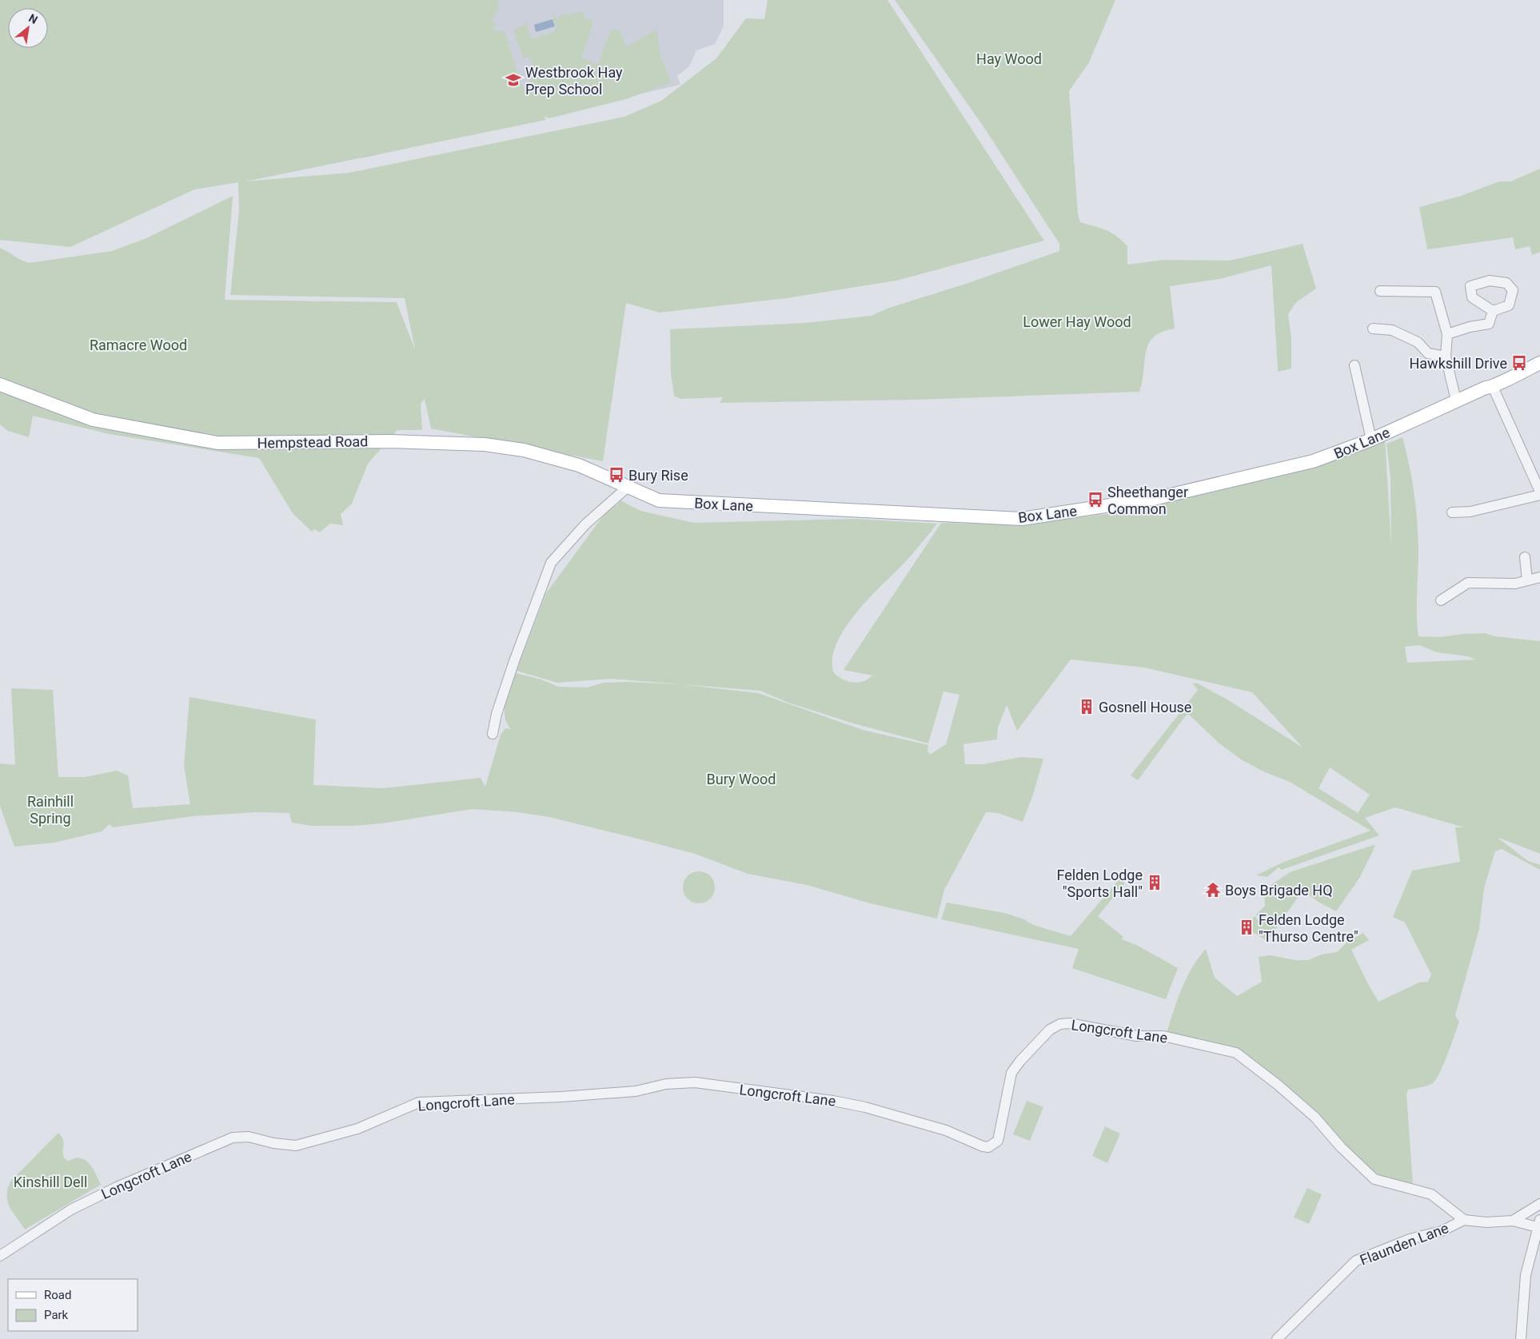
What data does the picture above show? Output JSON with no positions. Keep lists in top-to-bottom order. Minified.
{"streets":{"main road":["Hempstead Road","Box Lane"],"street":["Longcroft Lane","Flaunden Lane"]},"crossings":[["Hempstead Road","Box Lane"],["Longcroft Lane","Flaunden Lane"]],"parks":["Hay Wood","Lower Hay Wood","Ramacre Wood","Bury Wood","Rainhill Spring","Kinshill Dell"],"places":{"school or university":["Westbrook Hay Prep School"],"bus stop":["Hawkshill Drive","Bury Rise","Sheethanger Common"],"building":["Gosnell House","Felden Lodge \"Sports Hall\"","Felden Lodge \"Thurso Centre\""],"temple":["Boys Brigade HQ"]},"legend":["Road","Park"],"north":"top right"}
